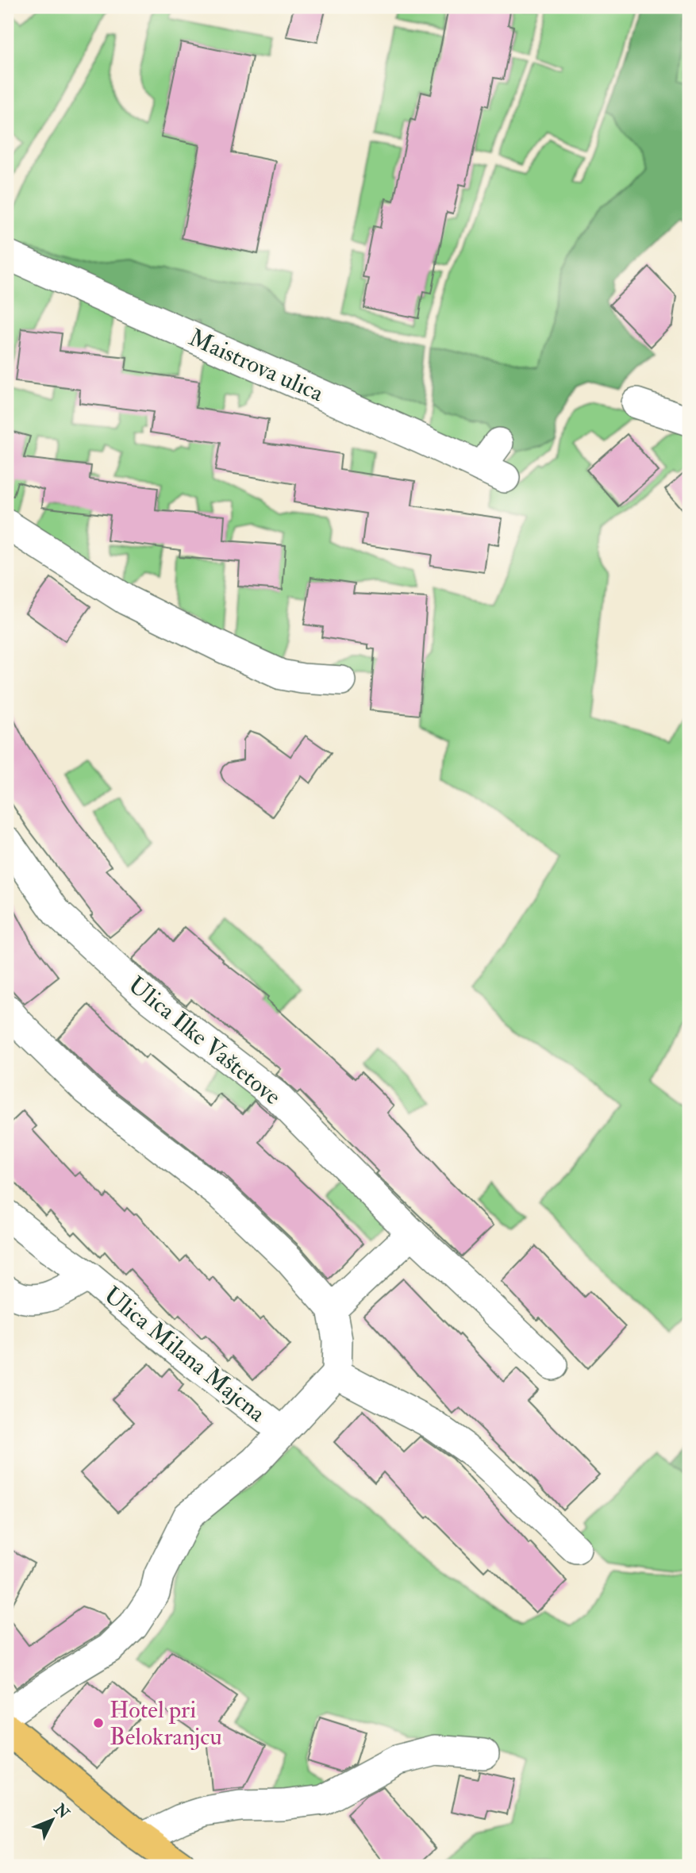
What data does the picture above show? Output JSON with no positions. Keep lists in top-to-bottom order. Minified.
{"streets":{"street":["Maistrova ulica","Ulica Ilke Vaštetove","Ulica Milana Majcna"]},"places":["Hotel pri Belokranjcu"],"north":"top right"}
